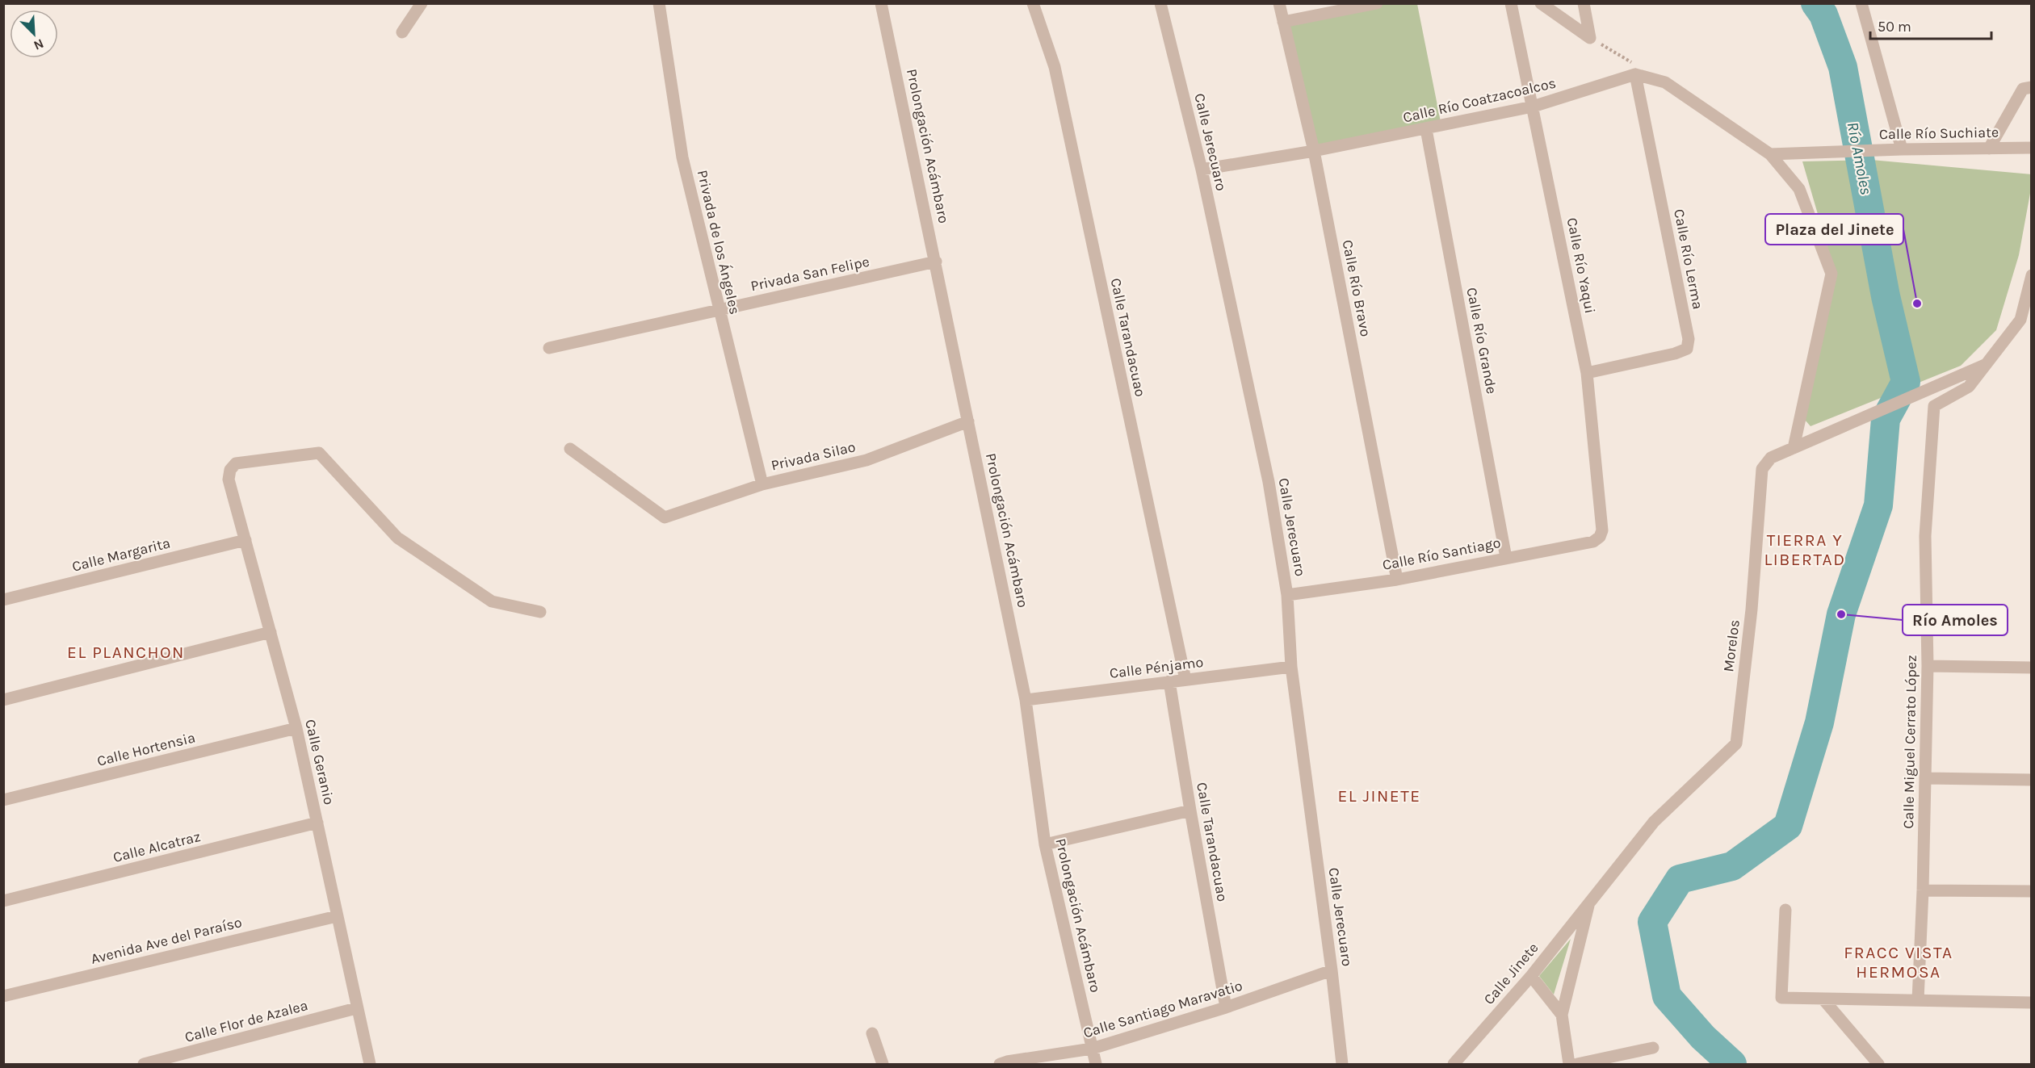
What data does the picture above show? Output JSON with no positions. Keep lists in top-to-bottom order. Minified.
{"streets":{"street":["Calle Río Coatzacoalcos","Calle Río Suchiate","Calle Jerecuaro","Prolongación Acámbaro","Privada de los Ángeles","Calle Río Lerma","Calle Río Yaqui","Privada San Felipe","Calle Río Bravo","Calle Tarandacuao","Calle Río Grande","Privada Silao","Calle Río Santiago","Calle Margarita","Morelos","Calle Pénjamo","Calle Miguel Cerrato López","Calle Hortensia","Calle Geranio","Calle Alcatraz","Avenida Ave del Paraíso","Calle Jinete","Calle Santiago Maravatio","Calle Flor de Azalea"]},"crossings":[["Calle Río Coatzacoalcos","Calle Jerecuaro"],["Calle Río Coatzacoalcos","Calle Río Lerma"],["Calle Río Coatzacoalcos","Calle Río Yaqui"],["Calle Río Coatzacoalcos","Calle Río Bravo"],["Calle Río Coatzacoalcos","Calle Río Grande"],["Calle Jerecuaro","Calle Río Santiago"],["Calle Jerecuaro","Calle Pénjamo"],["Calle Jerecuaro","Calle Santiago Maravatio"],["Prolongación Acámbaro","Privada San Felipe"],["Prolongación Acámbaro","Privada Silao"],["Prolongación Acámbaro","Calle Pénjamo"],["Prolongación Acámbaro","Calle Santiago Maravatio"],["Privada de los Ángeles","Privada San Felipe"],["Privada de los Ángeles","Privada Silao"],["Calle Río Lerma","Calle Río Yaqui"],["Calle Río Yaqui","Calle Río Santiago"],["Calle Río Bravo","Calle Río Santiago"],["Calle Tarandacuao","Calle Pénjamo"],["Calle Tarandacuao","Calle Santiago Maravatio"],["Calle Río Grande","Calle Río Santiago"],["Calle Margarita","Calle Geranio"],["Morelos","Calle Miguel Cerrato López"],["Morelos","Calle Jinete"],["Calle Hortensia","Calle Geranio"],["Calle Geranio","Calle Alcatraz"],["Calle Geranio","Avenida Ave del Paraíso"],["Calle Geranio","Calle Flor de Azalea"]],"districts":["TIERRA Y LIBERTAD","EL PLANCHON","EL JINETE","FRACC VISTA HERMOSA"],"water":["Río Amoles"],"places":["Plaza del Jinete","Río Amoles"],"scale_bar":"50 m","north":"bottom right"}
